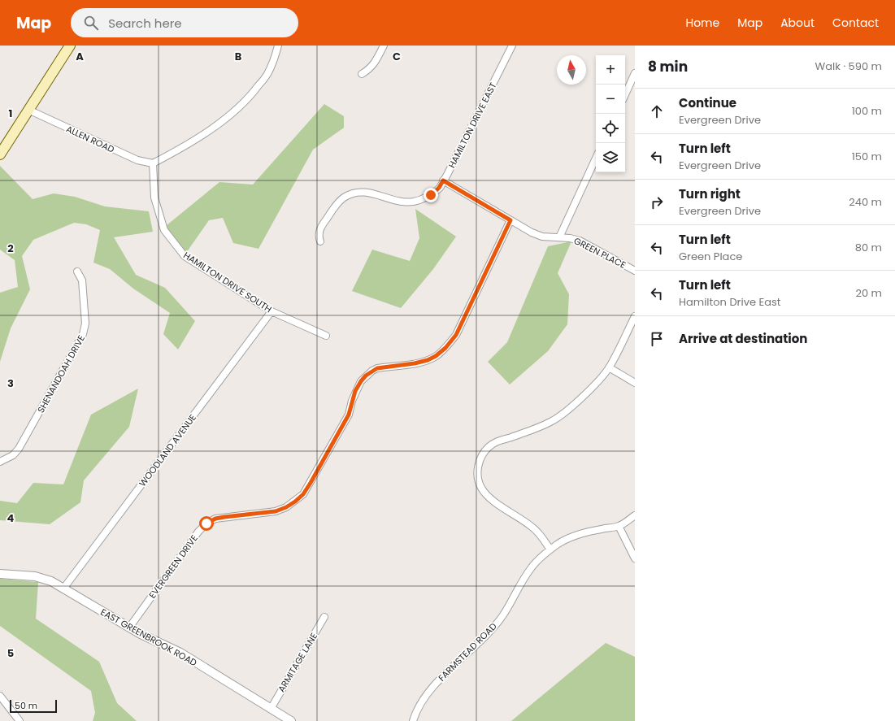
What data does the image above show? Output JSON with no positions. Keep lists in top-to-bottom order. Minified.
{"streets":{"street":["HAMILTON DRIVE EAST","ALLEN ROAD","GREEN PLACE","HAMILTON DRIVE SOUTH","SHENANDOAH DRIVE","WOODLAND AVENUE","EVERGREEN DRIVE","EAST GREENBROOK ROAD","FARMSTEAD ROAD","ARMITAGE LANE"]},"crossings":[["HAMILTON DRIVE EAST","GREEN PLACE"],["ALLEN ROAD","HAMILTON DRIVE SOUTH"],["GREEN PLACE","EVERGREEN DRIVE"],["HAMILTON DRIVE SOUTH","WOODLAND AVENUE"],["WOODLAND AVENUE","EAST GREENBROOK ROAD"],["EVERGREEN DRIVE","EAST GREENBROOK ROAD"],["EAST GREENBROOK ROAD","ARMITAGE LANE"]],"scale_bar":"50 m","north":"top","page":{"header":"Map","search":"Search here","nav":["Home","Map","About","Contact"],"heading":["8 min","Walk · 590 m"],"map_buttons":["+","−"],"list":[["Continue","Evergreen Drive","100 m"],["Turn left","Evergreen Drive","150 m"],["Turn right","Evergreen Drive","240 m"],["Turn left","Green Place","80 m"],["Turn left","Hamilton Drive East","20 m"],"Arrive at destination"],"scale":"50 m"},"grid":{"columns":["A","B","C"],"rows":["1","2","3","4","5"]}}
